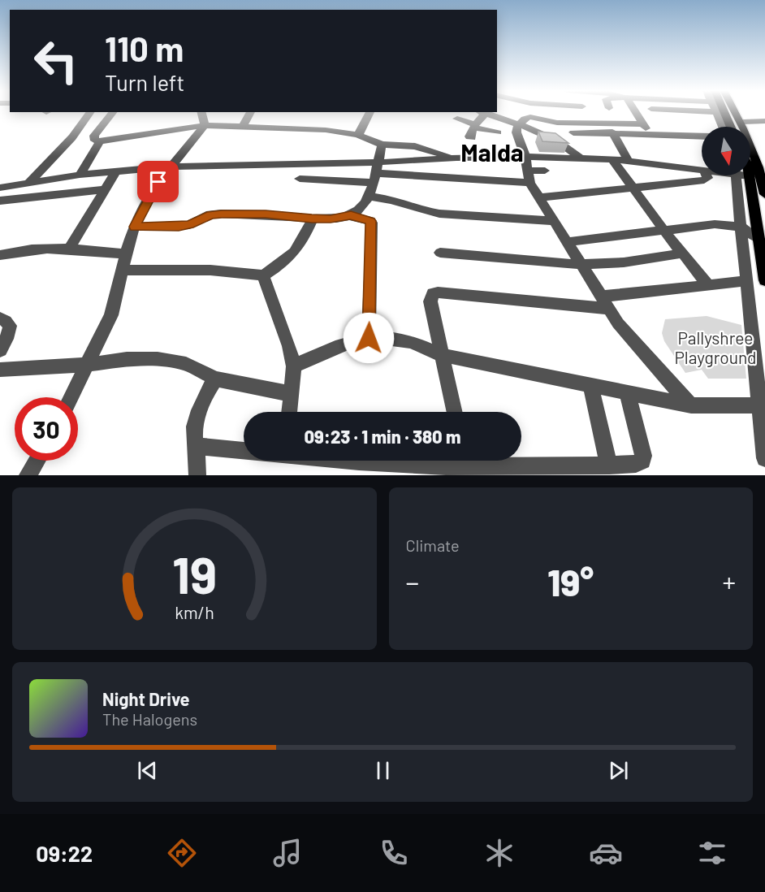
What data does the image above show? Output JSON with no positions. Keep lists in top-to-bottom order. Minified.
{"districts":["Malda"],"parks":["Pallyshree Playground"],"north":"bottom","page":{"turn":["110 m","Turn left"],"limit":"30","trip":"09:23 · 1 min · 380 m","tile":"Climate","heat":["−","19°","+"],"song":["Night Drive","The Halogens"],"tabs":"09:22","gauge":["19","km/h"]}}
